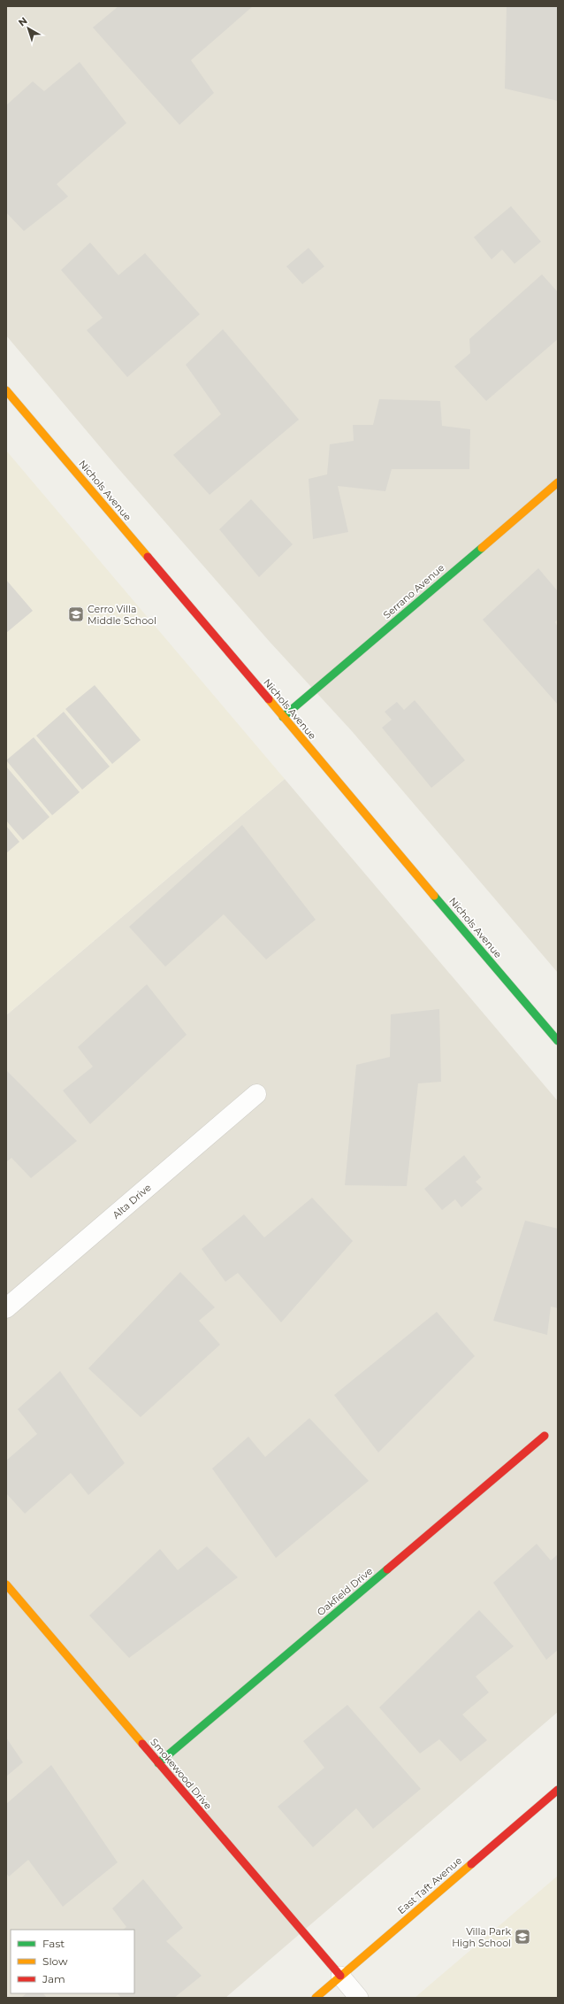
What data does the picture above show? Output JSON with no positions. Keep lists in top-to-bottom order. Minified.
{"streets":{"street":["Nichols Avenue","Serrano Avenue","Alta Drive","Oakfield Drive","Smokewood Drive","East Taft Avenue"]},"crossings":[["Nichols Avenue","Serrano Avenue"],["Oakfield Drive","Smokewood Drive"],["Smokewood Drive","East Taft Avenue"]],"places":{"school or university":["Cerro Villa Middle School","Villa Park High School"]},"legend":["Fast","Slow","Jam"],"north":"top left"}
